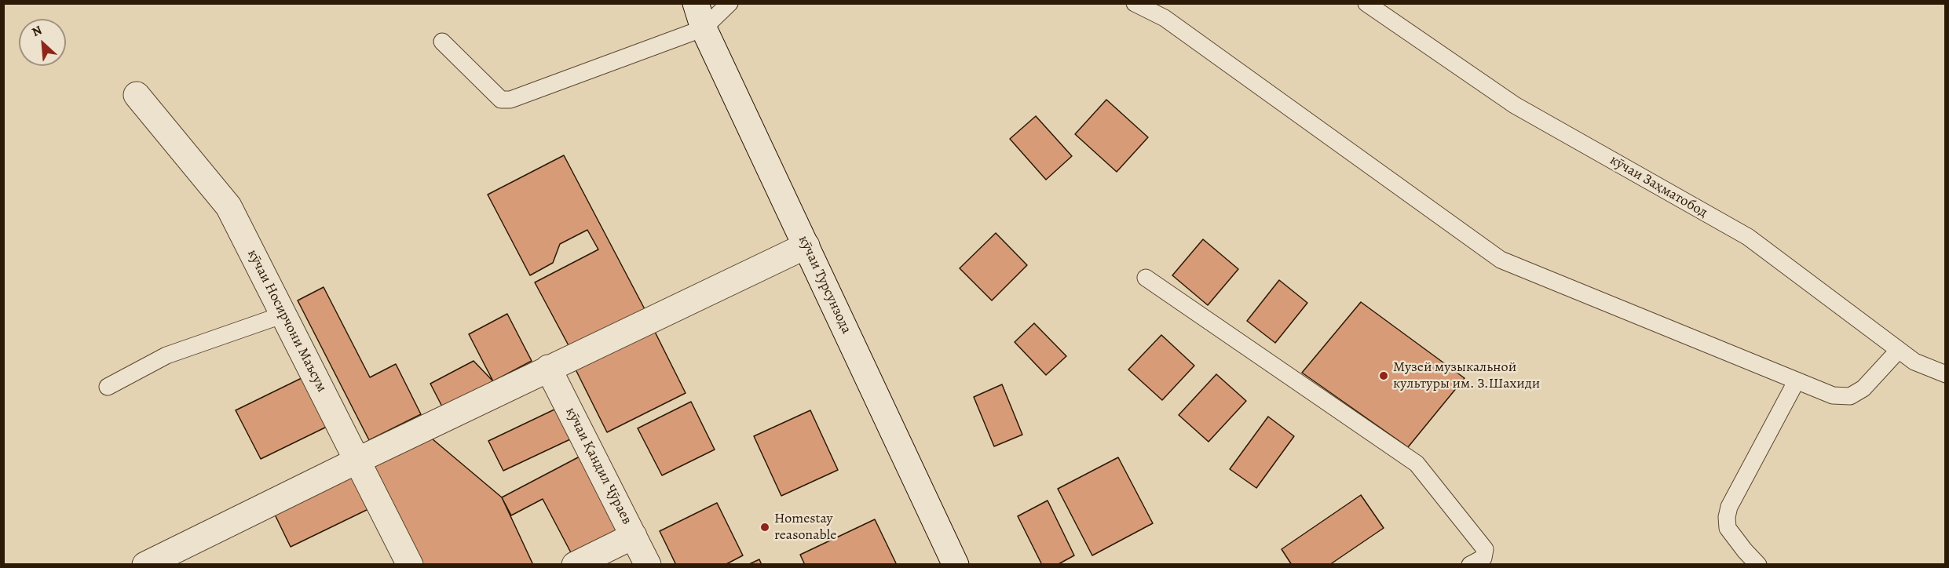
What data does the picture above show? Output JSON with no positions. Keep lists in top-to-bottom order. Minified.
{"streets":{"street":["кӯчаи Турсунзода","кӯчаи Носирчони Маъсум","кӯчаи Қандил Ҷӯраев"],"lane":["кӯчаи Заҳматобод"]},"places":["Музей музыкальной культуры им. З.Шахиди","Homestay reasonable"],"north":"top left"}
